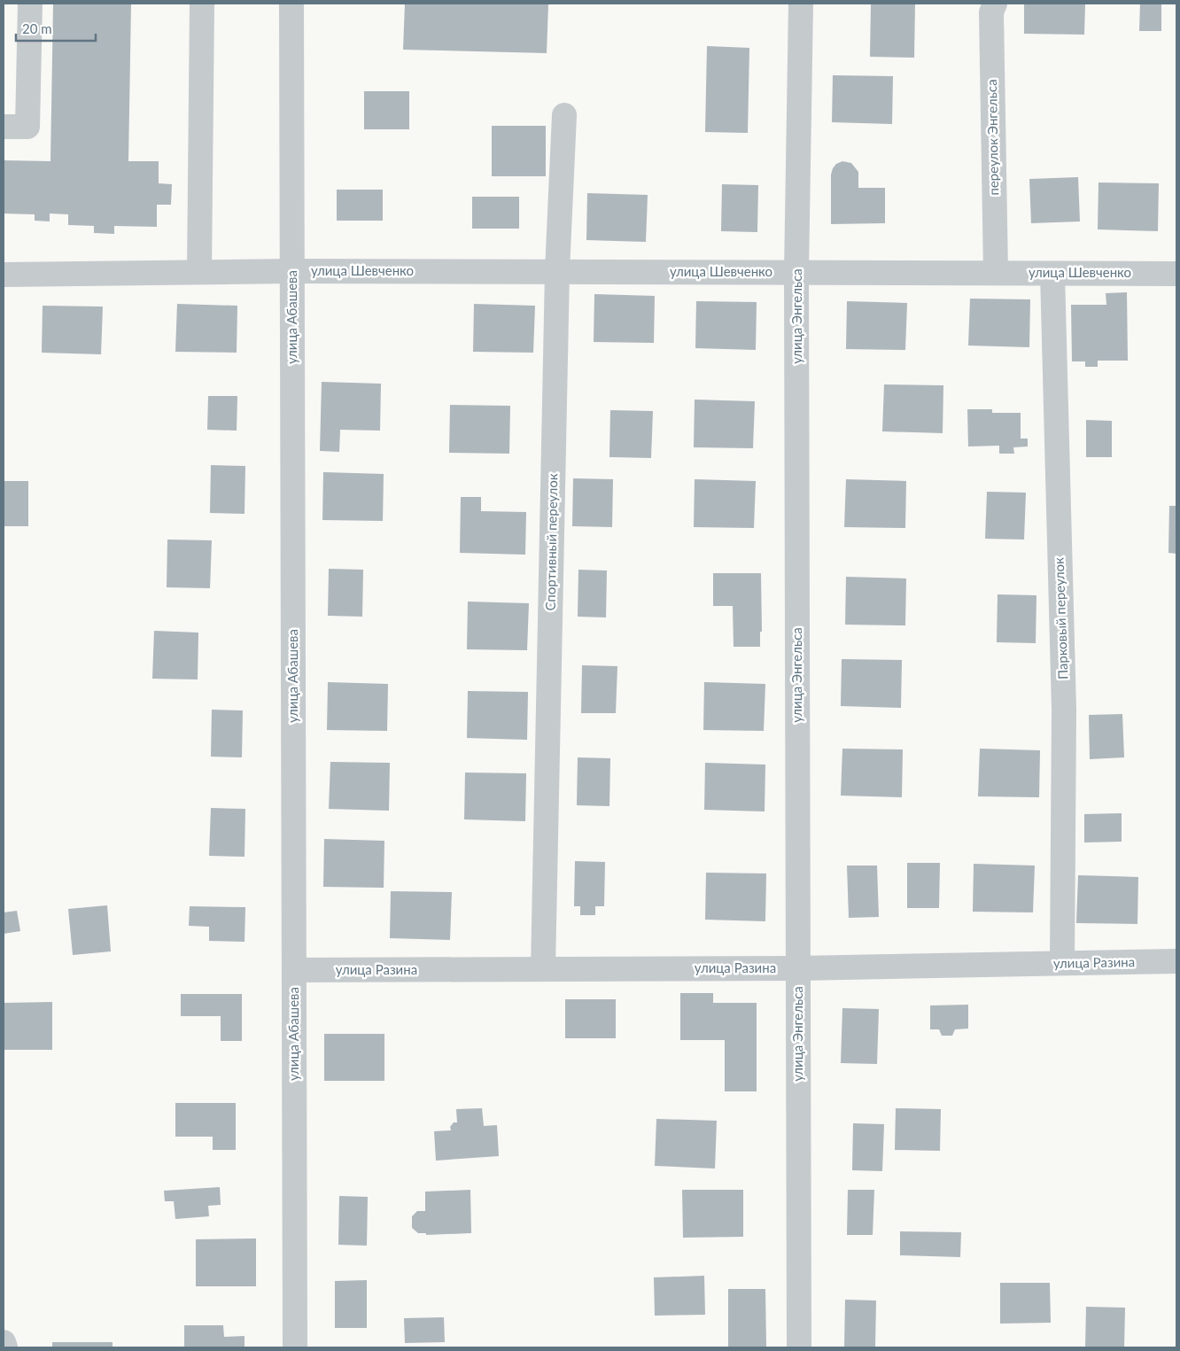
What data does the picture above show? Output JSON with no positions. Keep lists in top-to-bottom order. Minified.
{"streets":{"street":["переулок Энгельса","улица Шевченко","улица Энгельса","улица Абашева","Спортивный переулок","Парковый переулок","улица Разина"]},"crossings":[["переулок Энгельса","улица Шевченко"],["улица Шевченко","улица Энгельса"],["улица Шевченко","улица Абашева"],["улица Шевченко","Спортивный переулок"],["улица Шевченко","Парковый переулок"],["улица Энгельса","улица Разина"],["улица Абашева","улица Разина"],["Спортивный переулок","улица Разина"],["Парковый переулок","улица Разина"]],"scale_bar":"20 m"}
